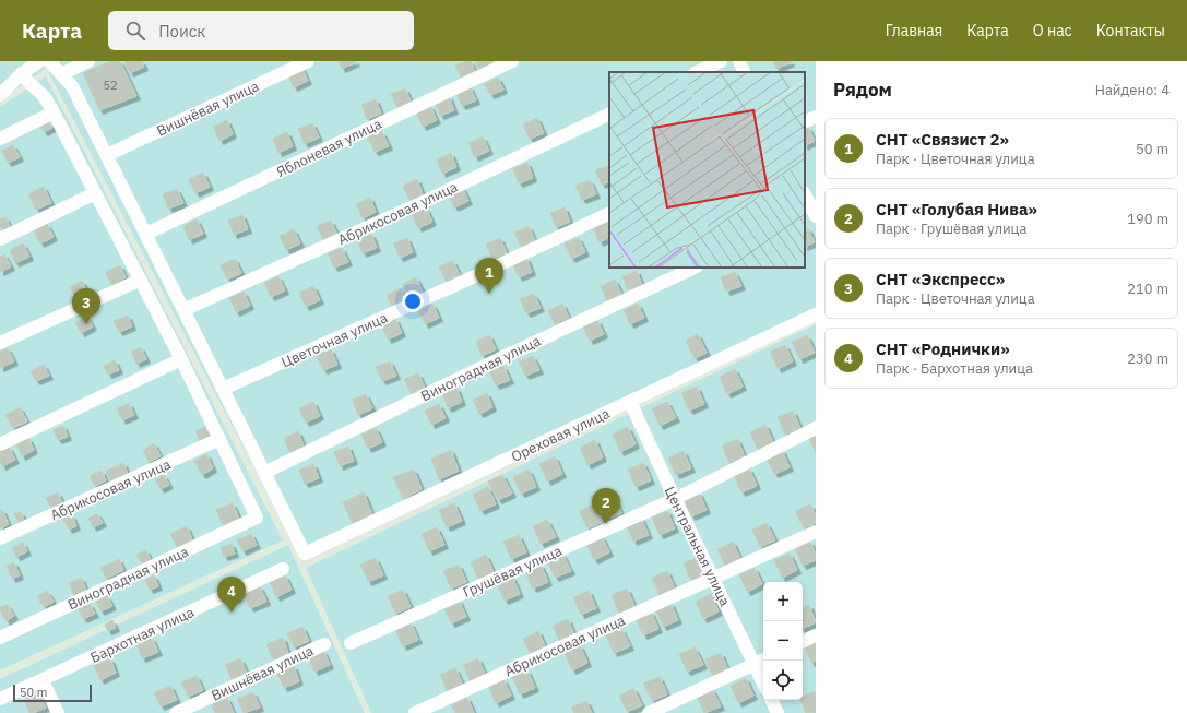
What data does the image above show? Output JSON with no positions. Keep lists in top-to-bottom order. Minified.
{"streets":{"street":["Вишнёвая улица","Яблоневая улица","Абрикосовая улица","Цветочная улица","Виноградная улица","Ореховая улица","Центральная улица","Грушёвая улица","Бархотная улица"]},"crossings":[["Абрикосовая улица","Виноградная улица"],["Абрикосовая улица","Центральная улица"],["Виноградная улица","Ореховая улица"],["Ореховая улица","Центральная улица"],["Центральная улица","Грушёвая улица"]],"house_numbers":["52"],"scale_bar":"50 m","page":{"header":"Карта","search":"Поиск","nav":["Главная","Карта","О нас","Контакты"],"heading":["Рядом","Найдено: 4"],"list":[{"mark":"1","name":"СНТ «Связист 2»","note":"Парк · Цветочная улица","value":"50 m"},{"mark":"2","name":"СНТ «Голубая Нива»","note":"Парк · Грушёвая улица","value":"190 m"},{"mark":"3","name":"СНТ «Экспресс»","note":"Парк · Цветочная улица","value":"210 m"},{"mark":"4","name":"СНТ «Роднички»","note":"Парк · Бархотная улица","value":"230 m"}],"pins":["1","3","2","4"],"map_buttons":["+","−"],"scale":"50 m"}}
